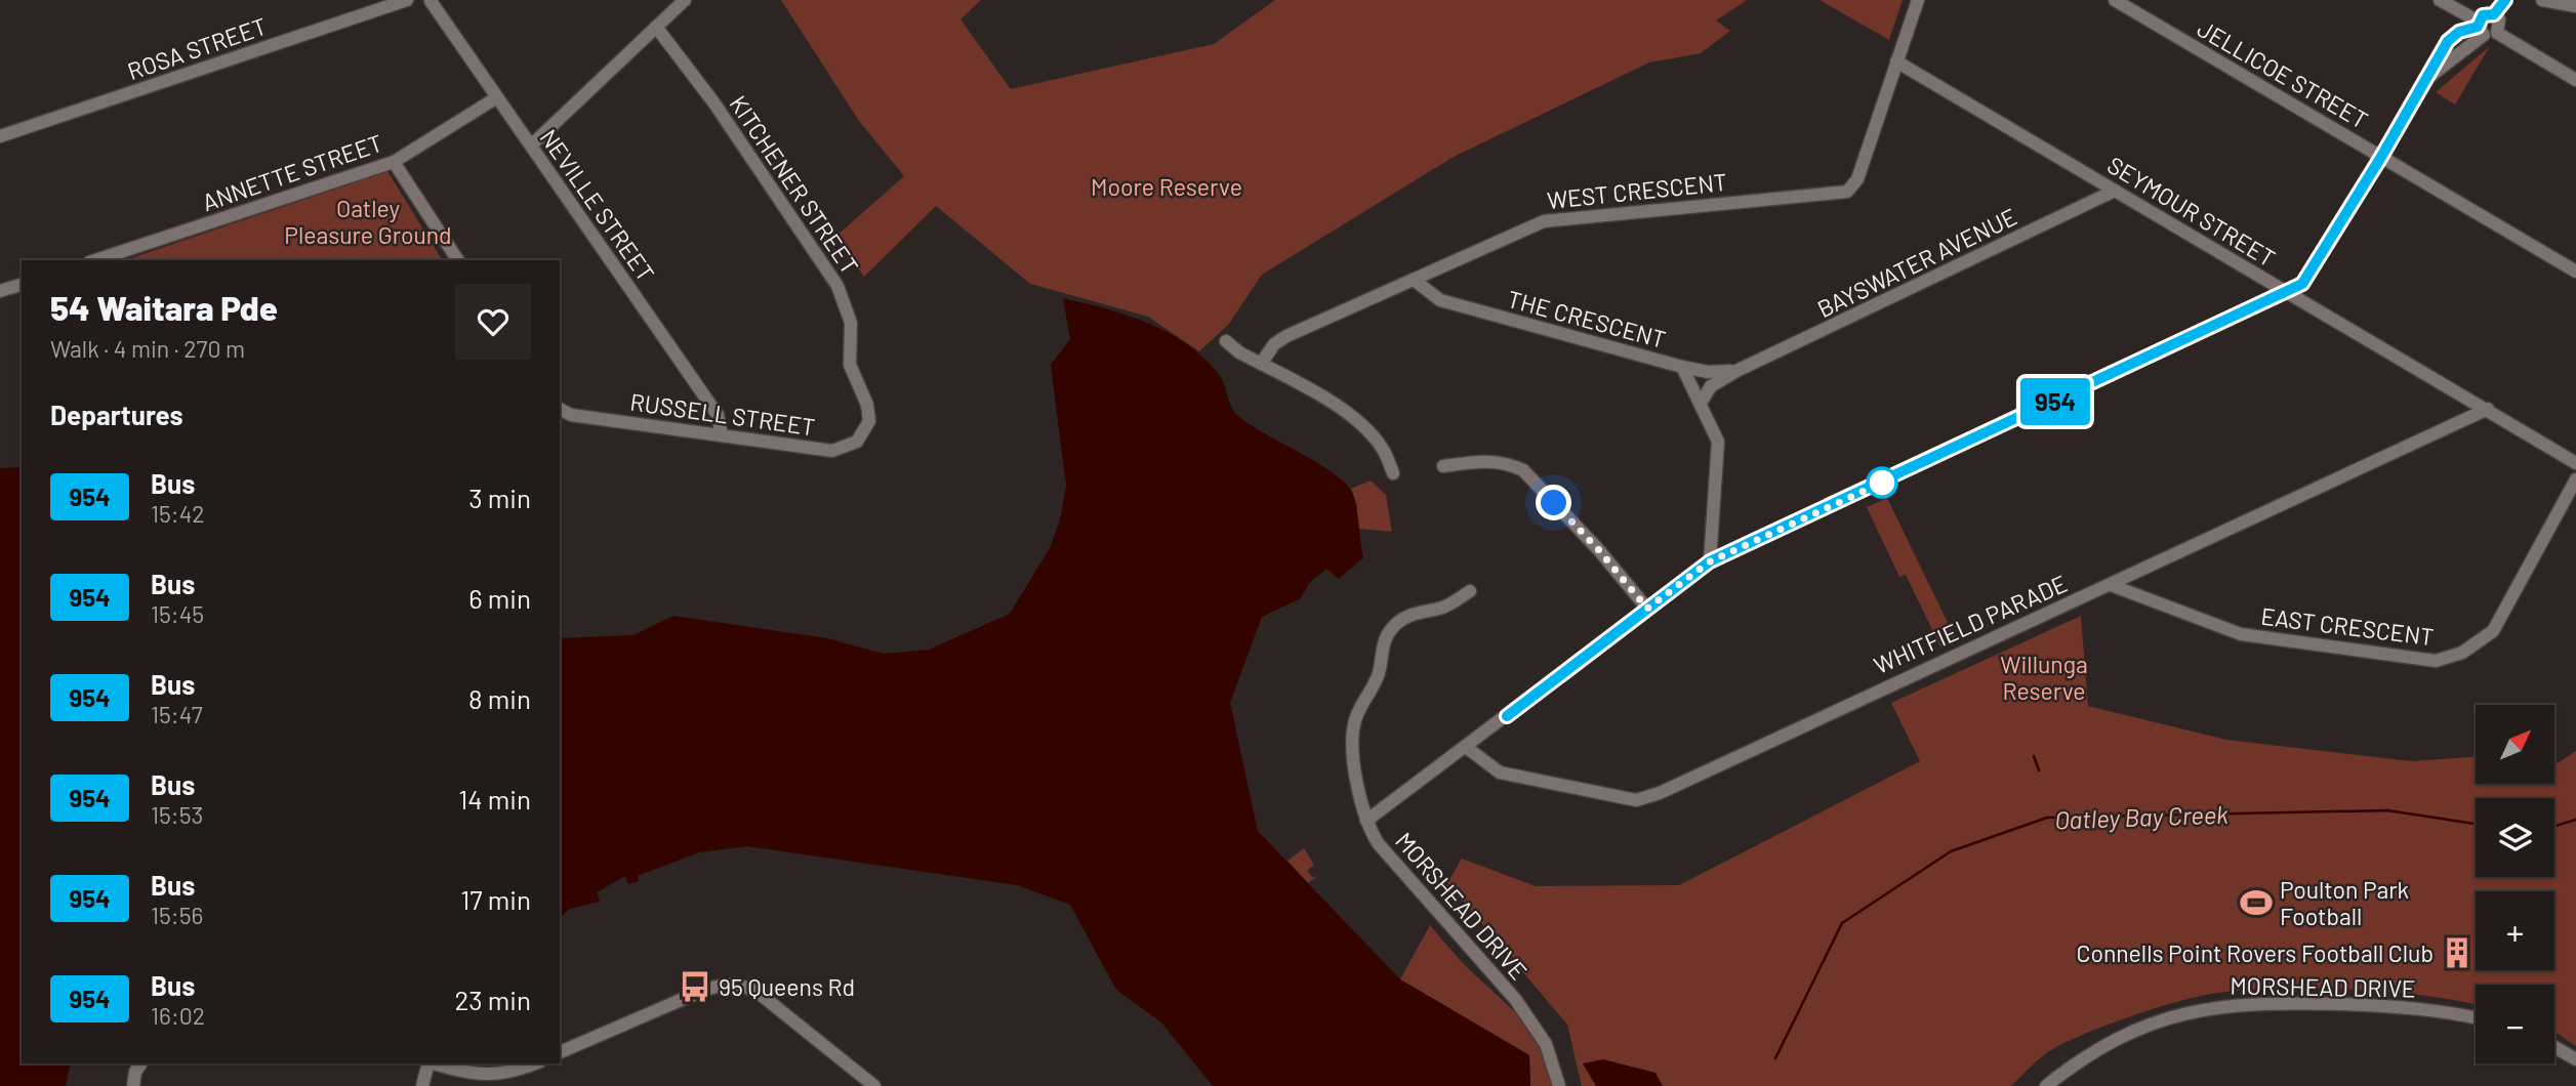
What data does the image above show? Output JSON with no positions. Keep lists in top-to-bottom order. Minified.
{"streets":{"street":["ROSA STREET","JELLICOE STREET","ANNETTE STREET","KITCHENER STREET","WEST CRESCENT","NEVILLE STREET","SEYMOUR STREET","BAYSWATER AVENUE","THE CRESCENT","RUSSELL STREET","WHITFIELD PARADE","EAST CRESCENT","MORSHEAD DRIVE"]},"crossings":[["ANNETTE STREET","NEVILLE STREET"],["KITCHENER STREET","RUSSELL STREET"],["WEST CRESCENT","SEYMOUR STREET"],["WEST CRESCENT","THE CRESCENT"],["NEVILLE STREET","RUSSELL STREET"],["SEYMOUR STREET","BAYSWATER AVENUE"],["SEYMOUR STREET","WHITFIELD PARADE"],["BAYSWATER AVENUE","THE CRESCENT"],["WHITFIELD PARADE","EAST CRESCENT"]],"water":["Oatley Bay Creek"],"parks":["Moore Reserve","Oatley Pleasure Ground","Willunga Reserve"],"places":{"sports":["Poulton Park Football"],"building":["Connells Point Rovers Football Club"],"bus stop":["95 Queens Rd"]},"lines":["bus line 954"],"north":"top right","page":{"on_map":"954","heading":[["54 Waitara Pde","Walk · 4 min · 270 m"],"Departures"],"list":[{"mark":"954","name":"Bus","note":"15:42","value":"3 min"},{"mark":"954","name":"Bus","note":"15:45","value":"6 min"},{"mark":"954","name":"Bus","note":"15:47","value":"8 min"},{"mark":"954","name":"Bus","note":"15:53","value":"14 min"},{"mark":"954","name":"Bus","note":"15:56","value":"17 min"},{"mark":"954","name":"Bus","note":"16:02","value":"23 min"}],"map_buttons":["+","−"]}}
